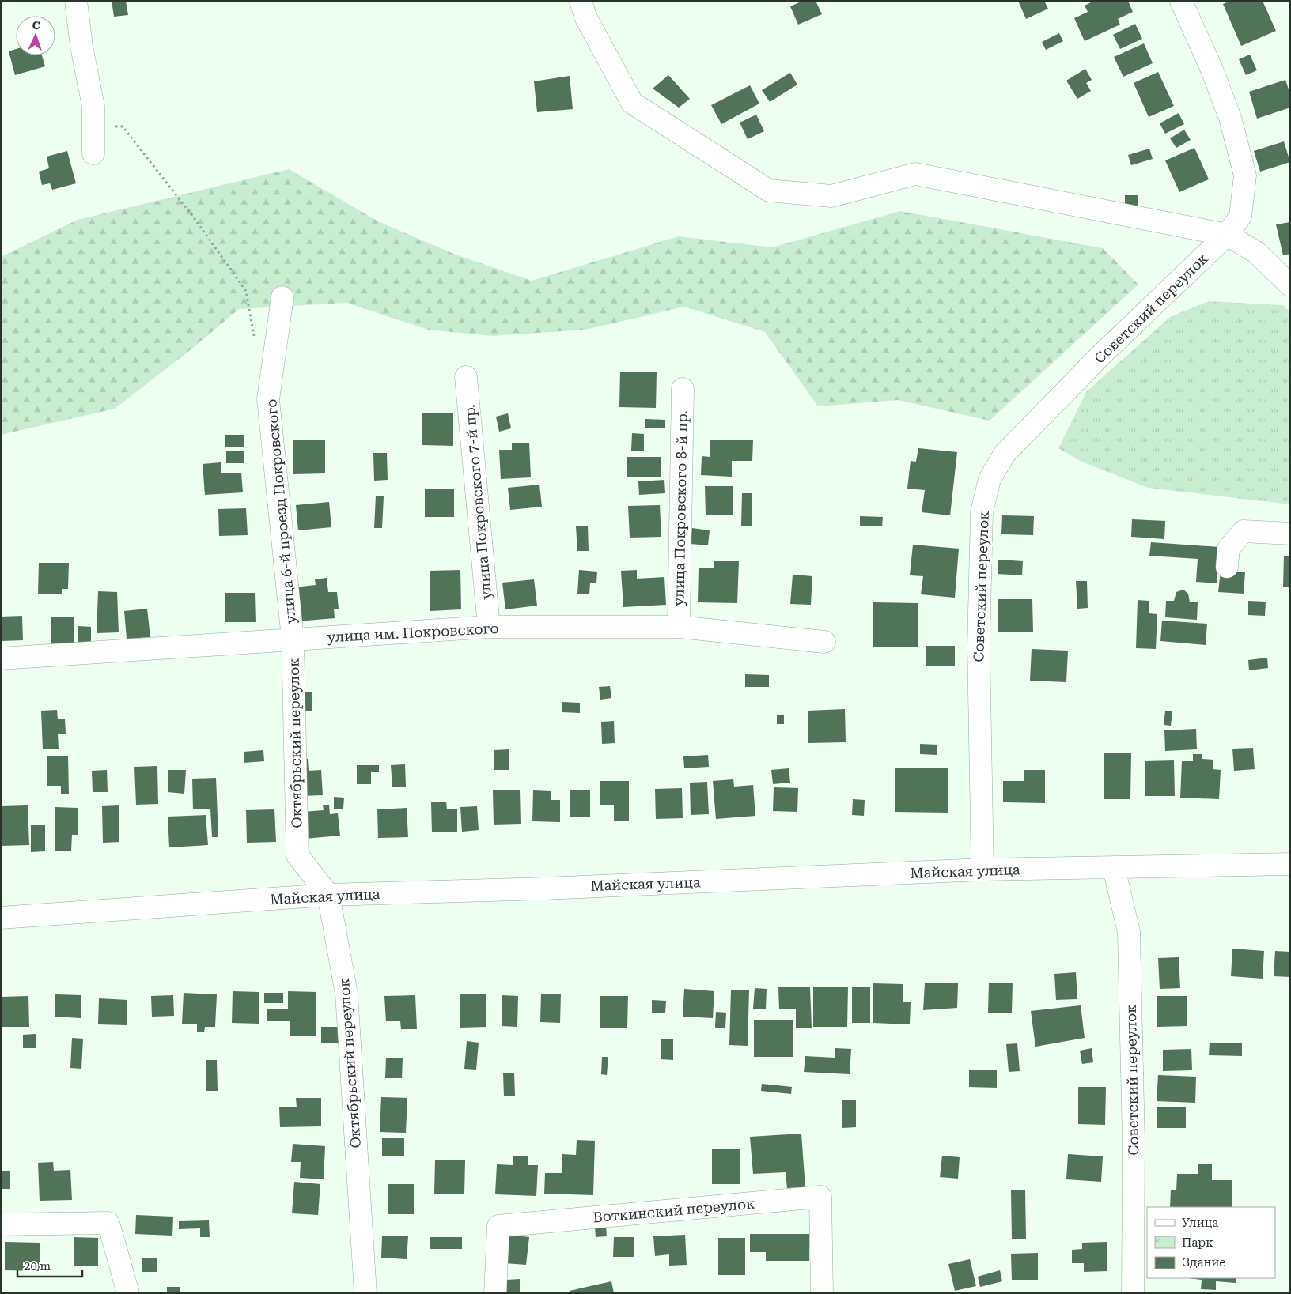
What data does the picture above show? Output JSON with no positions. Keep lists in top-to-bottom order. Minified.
{"streets":{"street":["Советский переулок","улица Покровского 7-й пр.","улица Покровского 8-й пр.","улица 6-й проезд Покровского","улица им. Покровского","Октябрьский переулок","Майская улица","Воткинский переулок"]},"crossings":[["Советский переулок","Майская улица"],["улица Покровского 7-й пр.","улица им. Покровского"],["улица Покровского 8-й пр.","улица им. Покровского"],["улица 6-й проезд Покровского","улица им. Покровского"],["улица 6-й проезд Покровского","Октябрьский переулок"],["улица им. Покровского","Октябрьский переулок"],["Октябрьский переулок","Майская улица"]],"legend":["Улица","Парк","Здание"],"scale_bar":"20 m","north":"top"}
